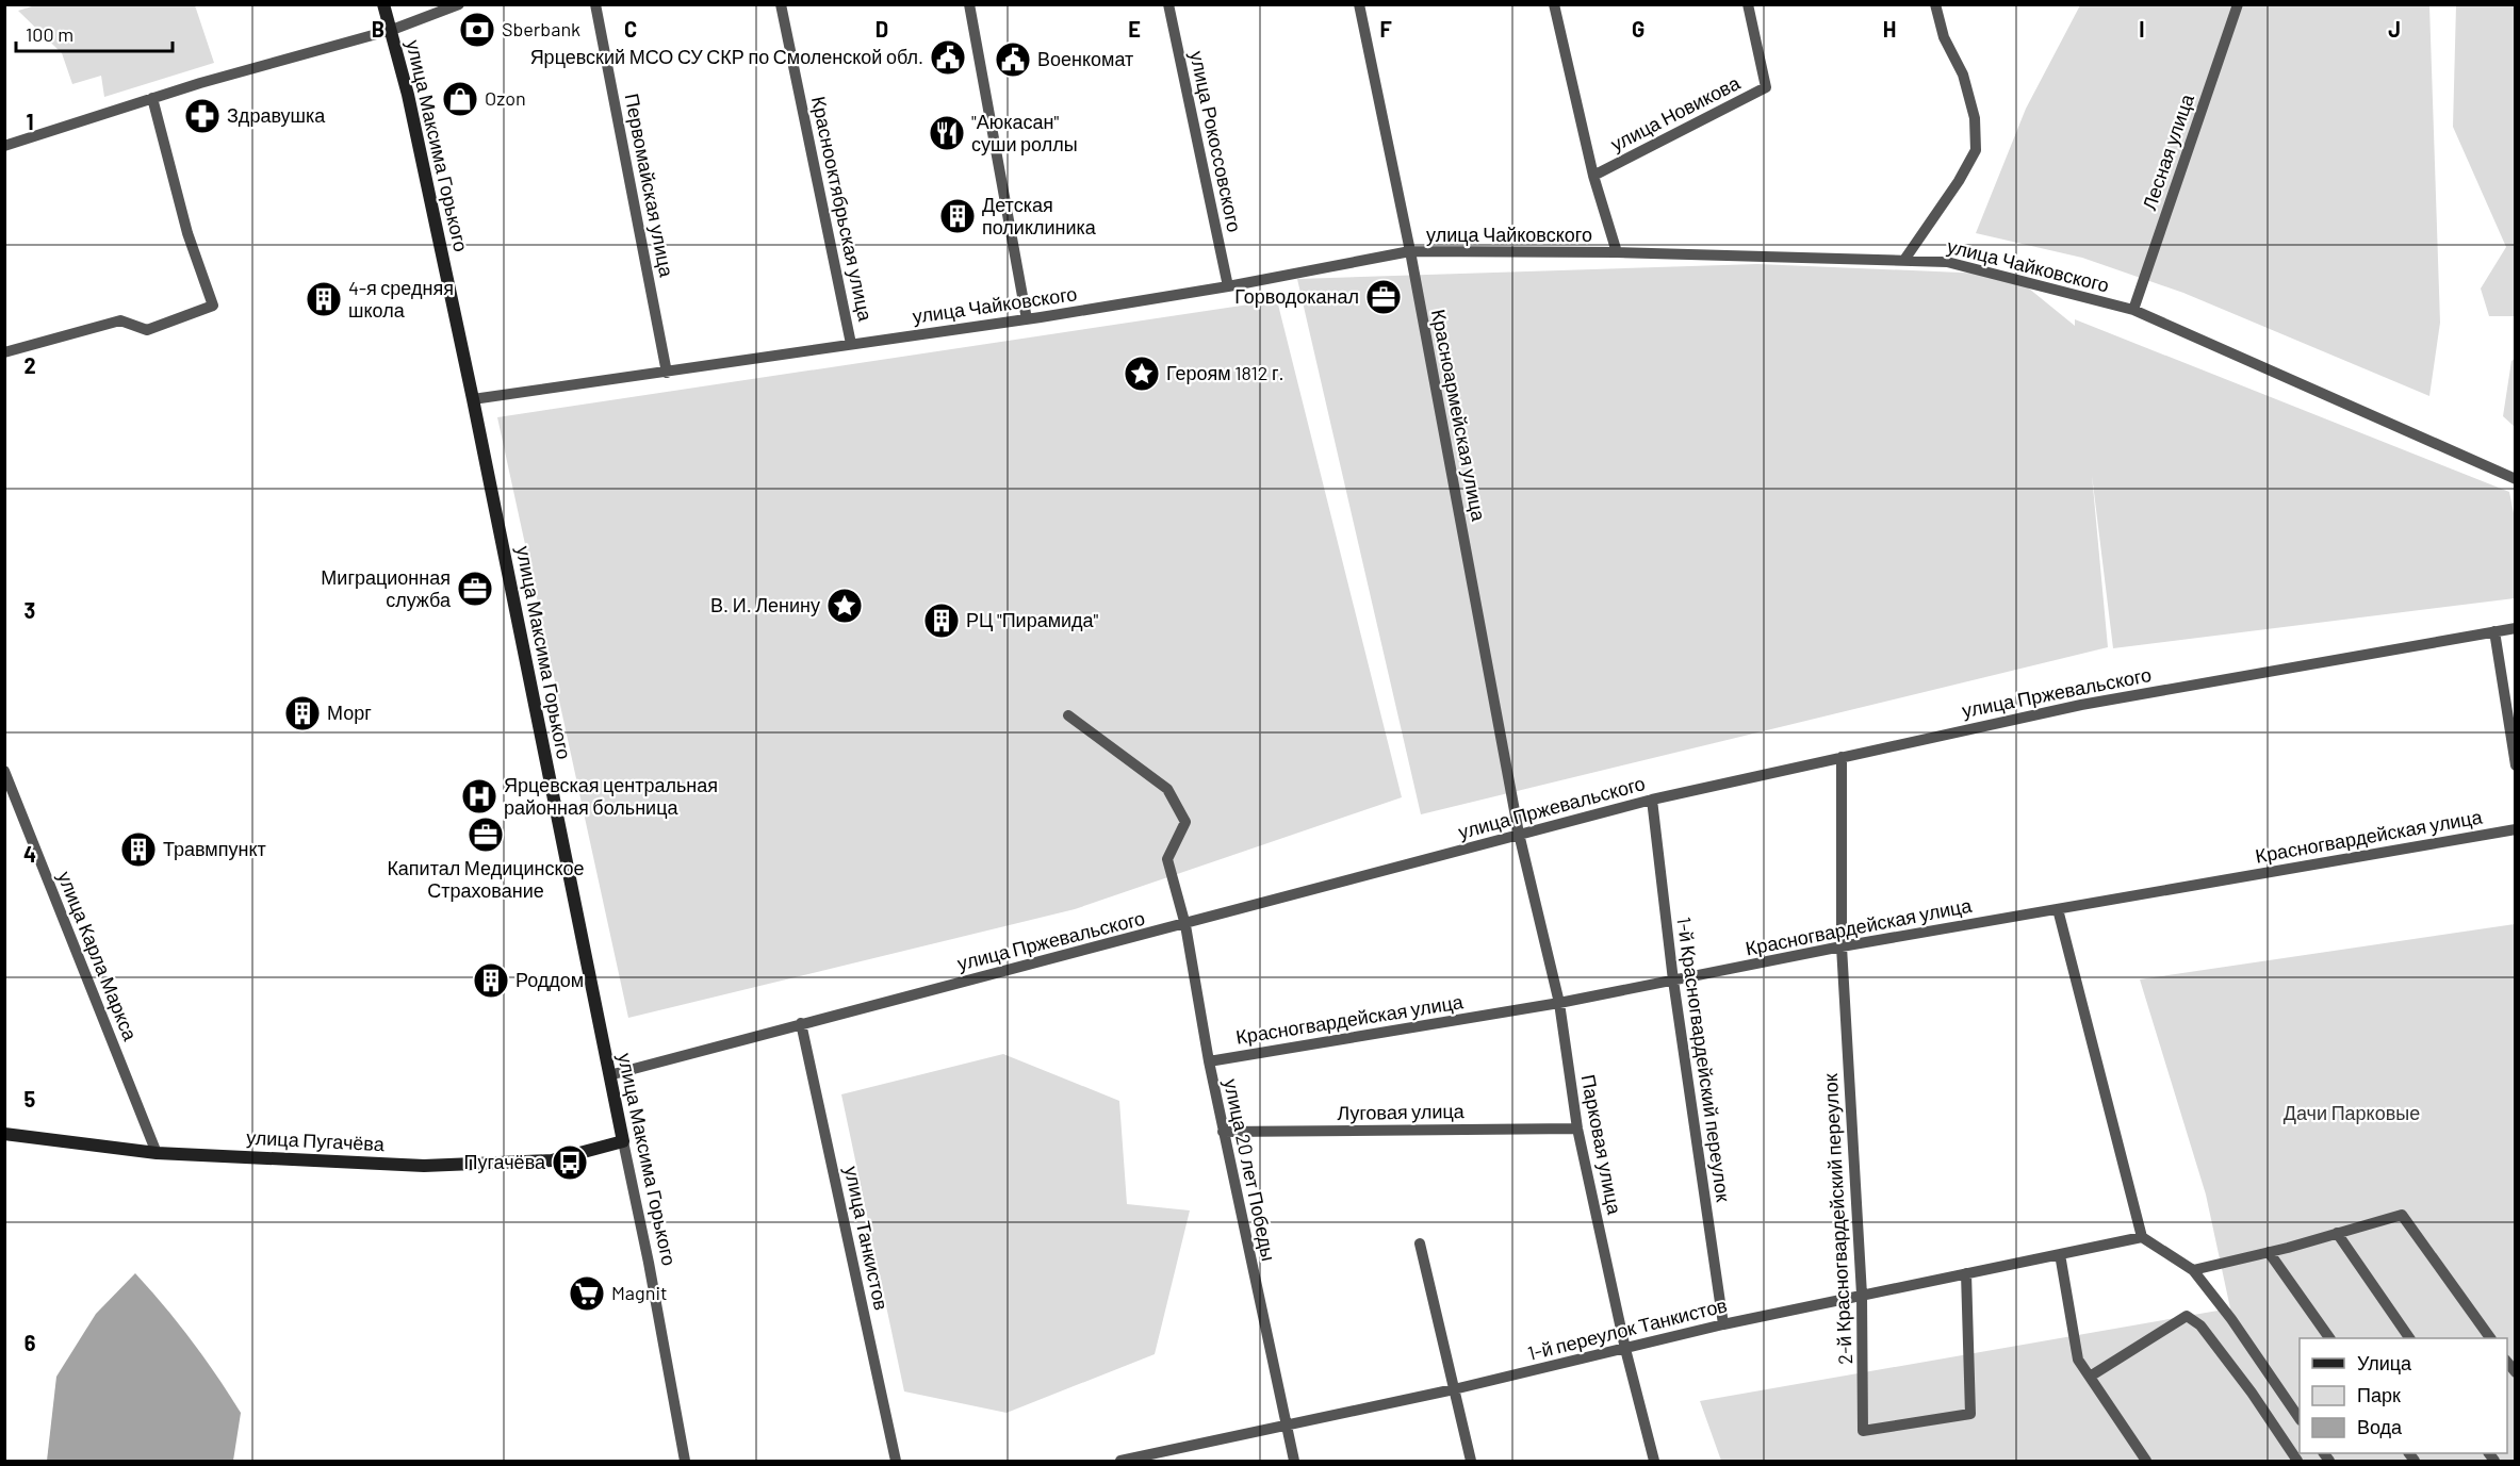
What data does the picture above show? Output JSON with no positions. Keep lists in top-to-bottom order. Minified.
{"streets":{"street":["улица Новикова","улица Рокоссовского","улица Максима Горького","Лесная улица","Первомайская улица","Краснооктябрьская улица","улица Чайковского","Красноармейская улица","улица Пржевальского","Красногвардейская улица","улица Карла Маркса","1-й Красногвардейский переулок","Луговая улица","улица Пугачёва","Парковая улица","улица 20 лет Победы","2-й Красногвардейский переулок","улица Танкистов","1-й переулок Танкистов"]},"crossings":[["улица Рокоссовского","улица Чайковского"],["улица Максима Горького","улица Чайковского"],["улица Максима Горького","улица Пржевальского"],["улица Максима Горького","улица Пугачёва"],["Лесная улица","улица Чайковского"],["Первомайская улица","улица Чайковского"],["Краснооктябрьская улица","улица Чайковского"],["улица Чайковского","Красноармейская улица"],["Красноармейская улица","улица Пржевальского"],["Красноармейская улица","Парковая улица"],["улица Пржевальского","1-й Красногвардейский переулок"],["улица Пржевальского","Парковая улица"],["улица Пржевальского","улица 20 лет Победы"],["улица Пржевальского","2-й Красногвардейский переулок"],["улица Пржевальского","улица Танкистов"],["Красногвардейская улица","1-й Красногвардейский переулок"],["Красногвардейская улица","Парковая улица"],["Красногвардейская улица","улица 20 лет Победы"],["Красногвардейская улица","2-й Красногвардейский переулок"],["улица Карла Маркса","улица Пугачёва"],["1-й Красногвардейский переулок","1-й переулок Танкистов"],["Луговая улица","Парковая улица"],["Луговая улица","улица 20 лет Победы"],["Парковая улица","1-й переулок Танкистов"],["улица 20 лет Победы","1-й переулок Танкистов"],["2-й Красногвардейский переулок","1-й переулок Танкистов"]],"parks":["Дачи Парковые"],"places":{"bank":["Sberbank"],"public building":["Ярцевский МСО СУ СКР по Смоленской обл.","Военкомат"],"shop":["Ozon"],"pharmacy":["Здравушка"],"restaurant":["\"Аюкасан\" суши роллы"],"building":["Детская поликлиника","4-я средняя школа","РЦ \"Пирамида\"","Морг","Травмпункт","Роддом"],"office":["Горводоканал","Миграционная служба","Капитал Медицинское Страхование"],"place":["Героям 1812 г.","В. И. Ленину"],"hospital":["Ярцевская центральная районная больница"],"bus stop":["Пугачёва"],"supermarket":["Magnit"]},"legend":["Улица","Парк","Вода"],"scale_bar":"100 m","grid":{"columns":["B","C","D","E","F","G","H","I","J"],"rows":["1","2","3","4","5","6"]}}
